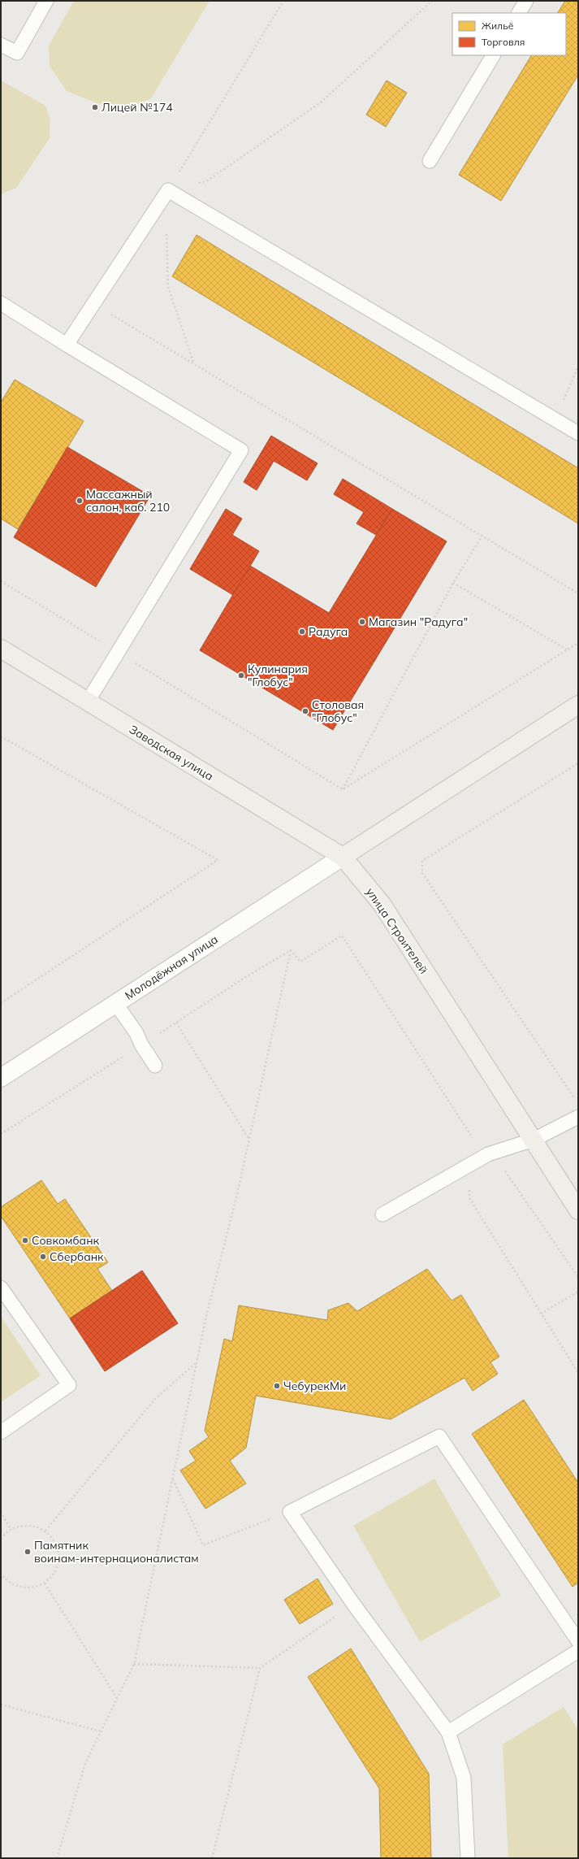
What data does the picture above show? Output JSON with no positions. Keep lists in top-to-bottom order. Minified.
{"streets":{"street":["Заводская улица","улица Строителей","Молодёжная улица"]},"crossings":[["Заводская улица","улица Строителей"],["Заводская улица","Молодёжная улица"],["улица Строителей","Молодёжная улица"]],"places":["Лицей №174","Массажный салон, каб. 210","Магазин \"Радуга\"","Радуга","Кулинария \"Глобус\"","Столовая \"Глобус\"","Совкомбанк","Сбербанк","ЧебурекМи","Памятник воинам-интернационалистам"],"legend":["Жильё","Торговля"]}
